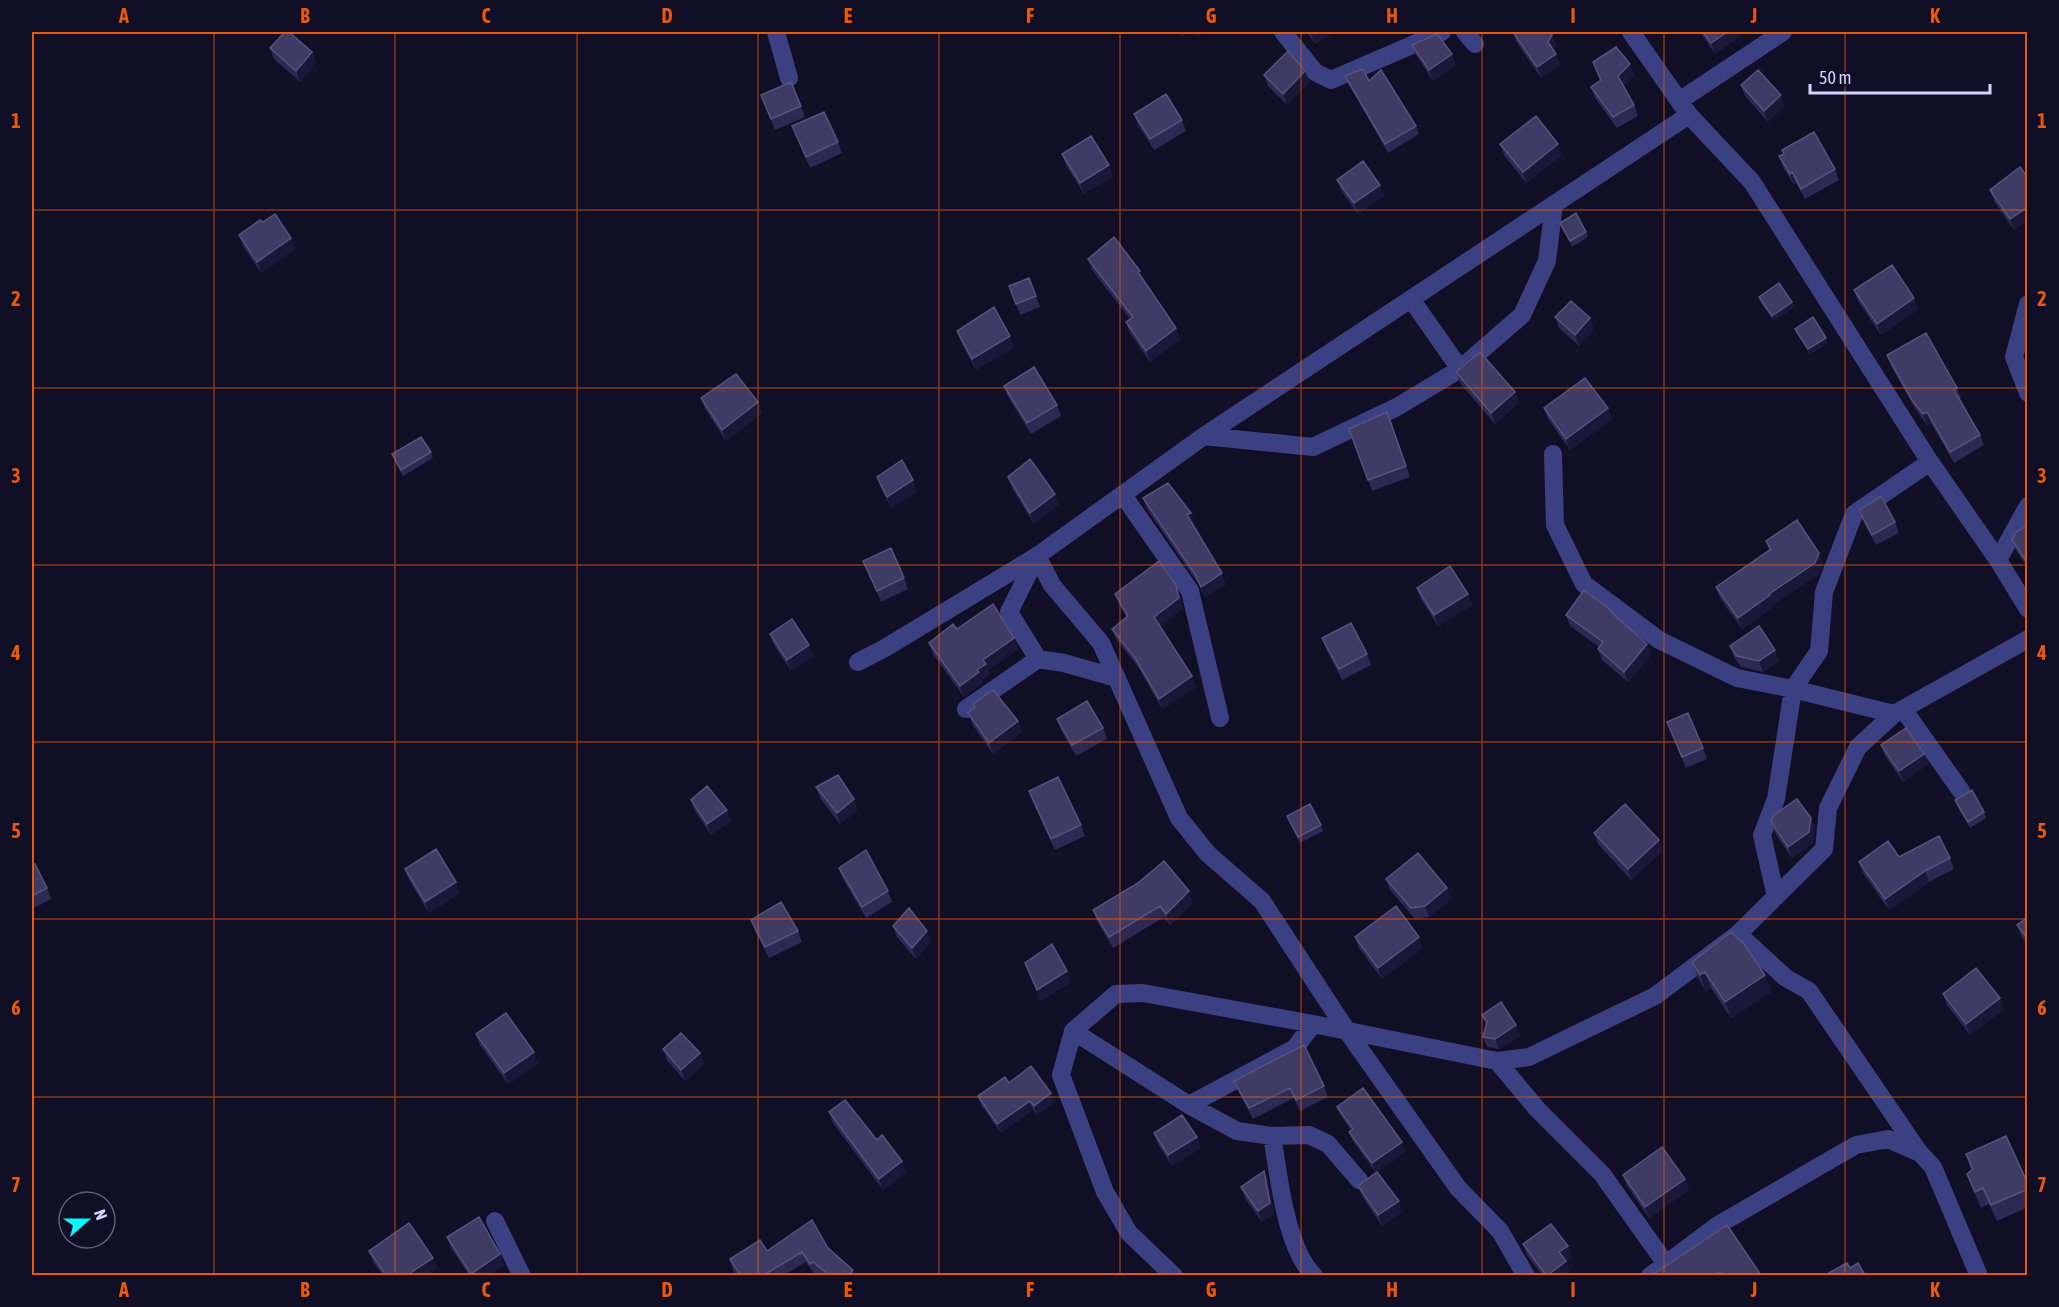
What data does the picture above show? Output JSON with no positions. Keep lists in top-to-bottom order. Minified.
{"scale_bar":"50 m","north":"right","grid":{"columns":["A","B","C","D","E","F","G","H","I","J","K"],"rows":["1","2","3","4","5","6","7"]}}
